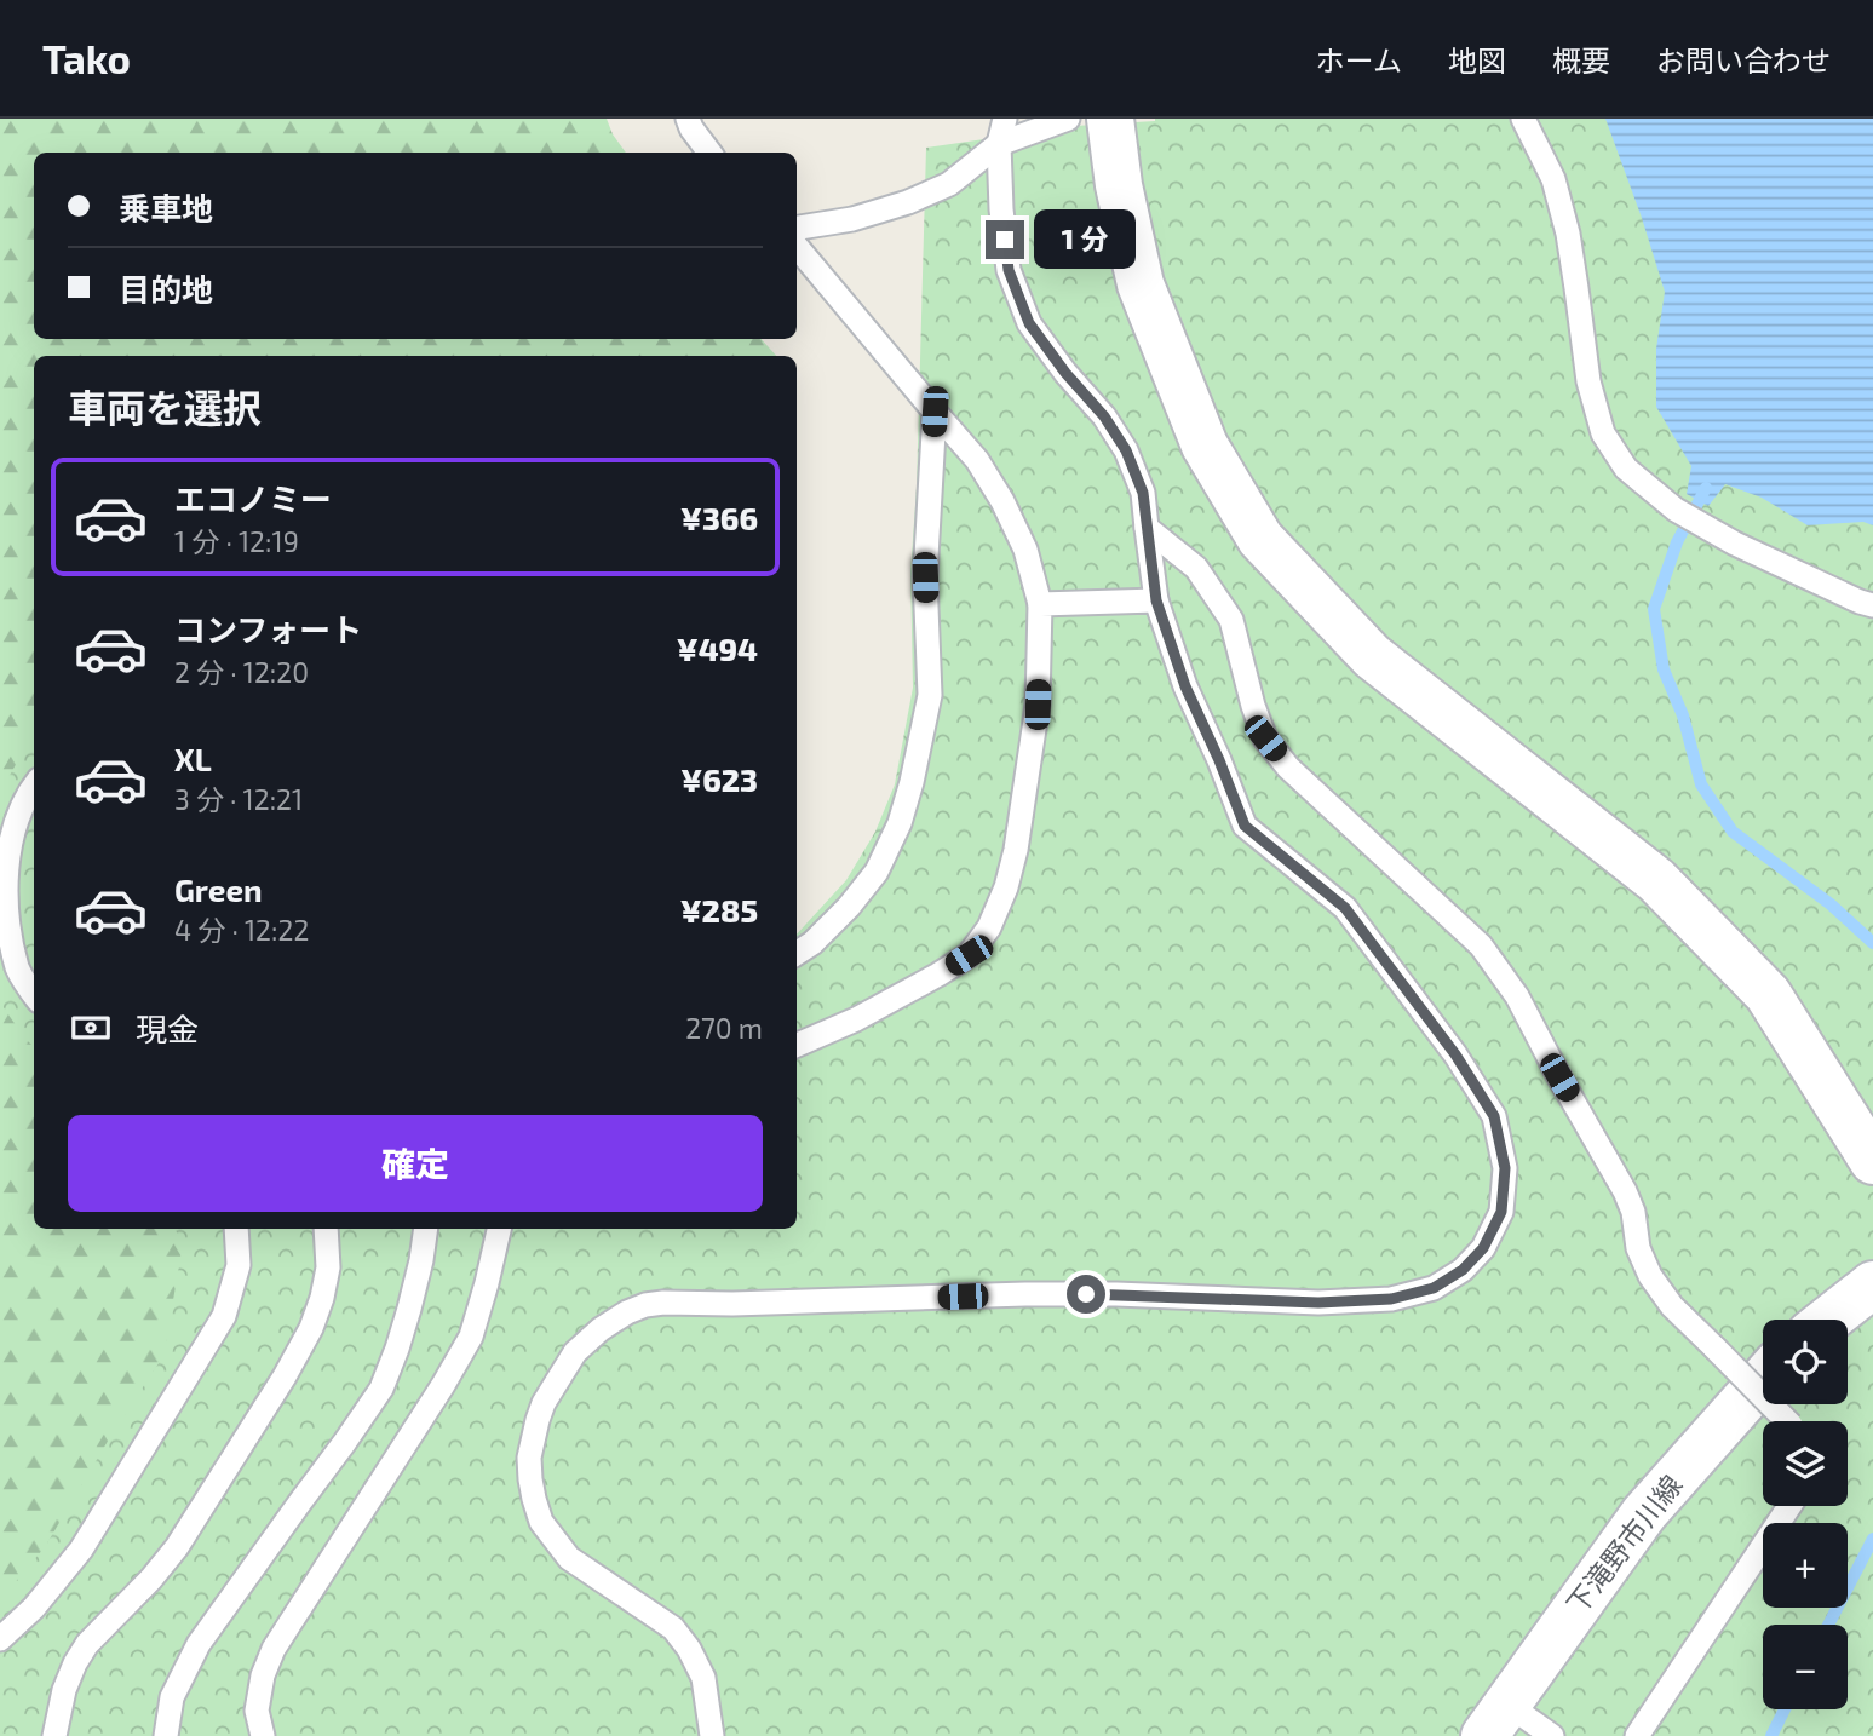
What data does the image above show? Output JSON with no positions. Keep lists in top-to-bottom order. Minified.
{"streets":{"street":["下滝野市川線"]},"page":{"header":"Tako","nav":["ホーム","地図","概要","お問い合わせ"],"banner":["乗車地","目的地"],"bubble":"1 分","heading":"車両を選択","list":[{"name":"エコノミー","note":"1 分 · 12:19","value":"¥366"},{"name":"コンフォート","note":"2 分 · 12:20","value":"¥494"},{"name":"XL","note":"3 分 · 12:21","value":"¥623"},{"name":"Green","note":"4 分 · 12:22","value":"¥285"}],"pay":["現金","270 m"],"buttons":"確定","map_buttons":["+","−"]}}
